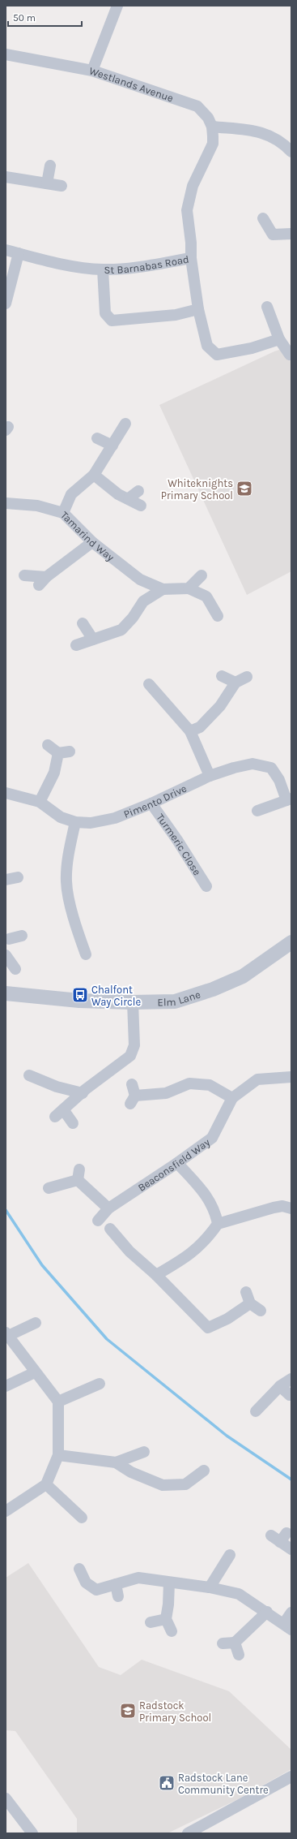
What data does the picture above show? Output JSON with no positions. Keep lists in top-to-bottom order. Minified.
{"streets":{"street":["Westlands Avenue","St Barnabas Road","Tamarind Way","Pimento Drive","Turmeric Close","Elm Lane","Beaconsfield Way"]},"crossings":[["Westlands Avenue","St Barnabas Road"],["Pimento Drive","Turmeric Close"]],"places":{"school or university":["Whiteknights Primary School","Radstock Primary School"],"bus stop":["Chalfont Way Circle"],"public building":["Radstock Lane Community Centre"]},"scale_bar":"50 m"}
